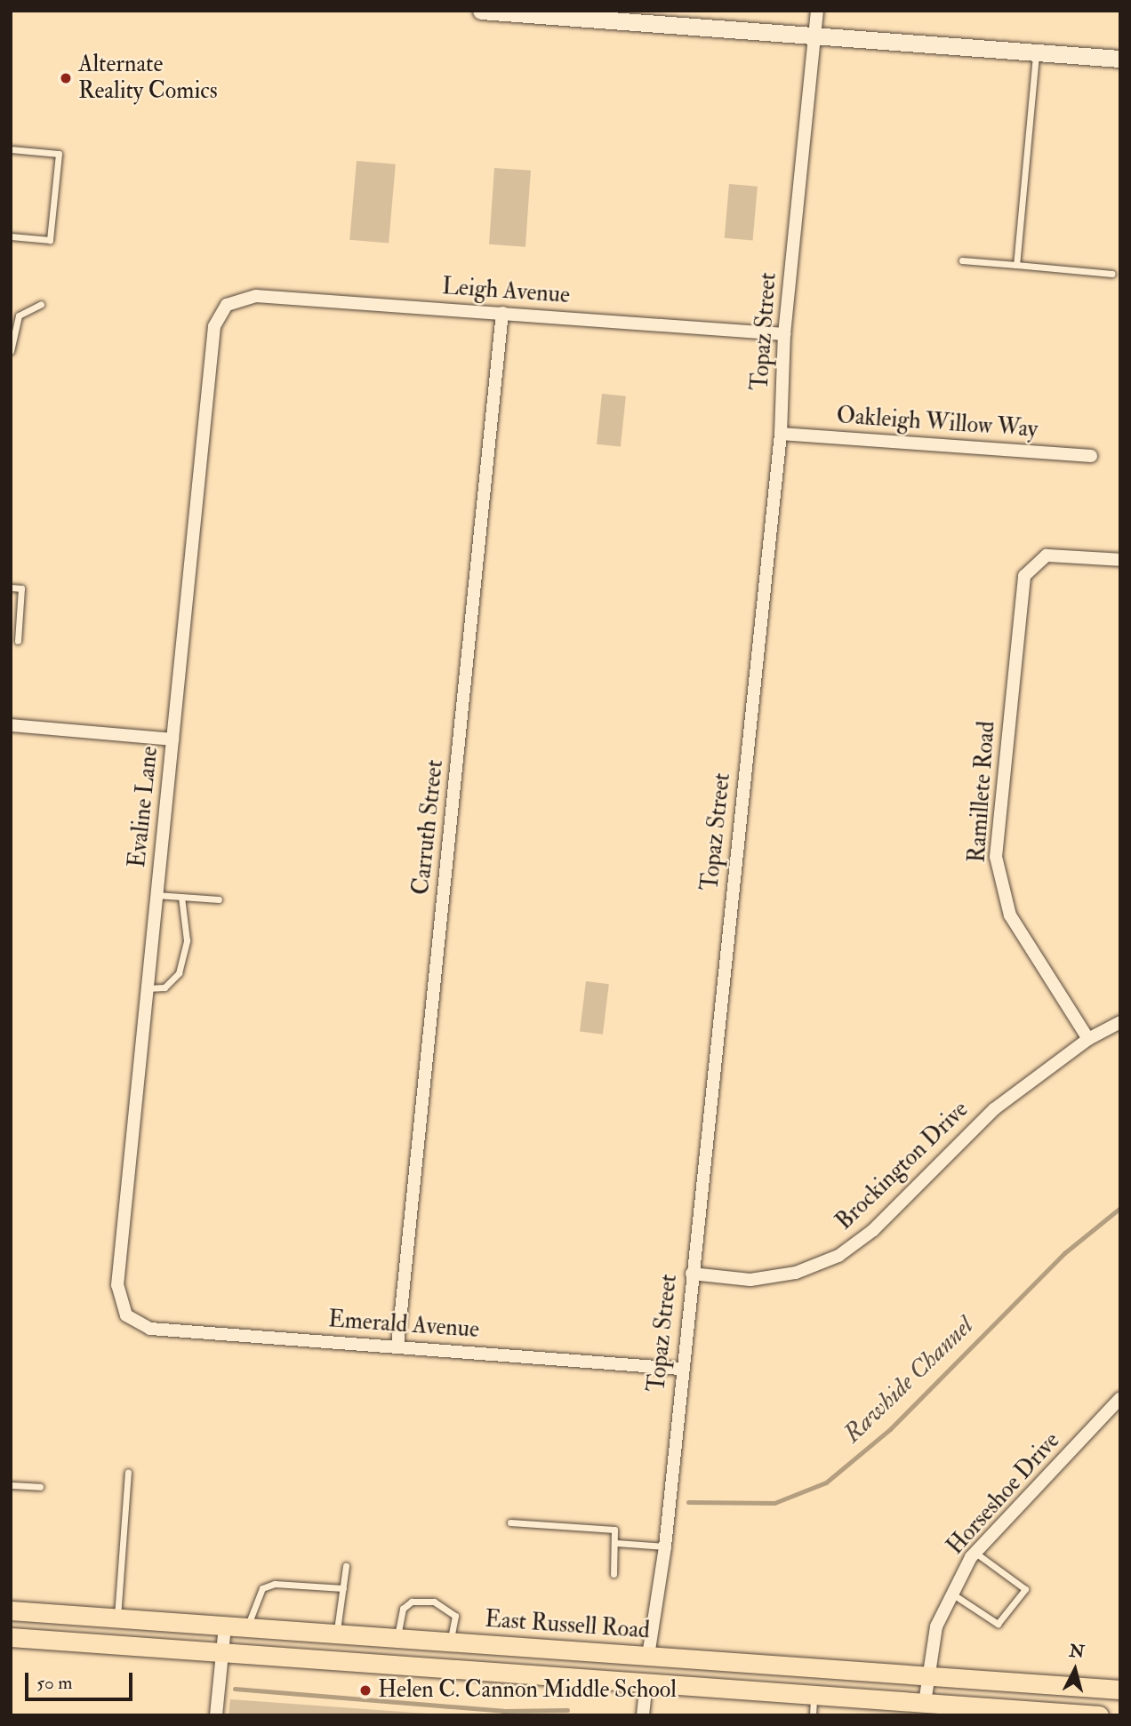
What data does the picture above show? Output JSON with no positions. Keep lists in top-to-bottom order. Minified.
{"streets":{"main road":["East Russell Road"],"street":["Leigh Avenue","Topaz Street","Oakleigh Willow Way","Ramillete Road","Evaline Lane","Carruth Street","Brockington Drive","Emerald Avenue","Horseshoe Drive"]},"crossings":[["Leigh Avenue","Topaz Street"],["Leigh Avenue","Evaline Lane"],["Leigh Avenue","Carruth Street"],["Topaz Street","Oakleigh Willow Way"],["Topaz Street","Brockington Drive"],["Topaz Street","Emerald Avenue"],["Topaz Street","East Russell Road"],["Ramillete Road","Brockington Drive"],["Evaline Lane","Emerald Avenue"],["Carruth Street","Emerald Avenue"],["Horseshoe Drive","East Russell Road"]],"water":["Rawhide Channel"],"places":["Alternate Reality Comics","Helen C. Cannon Middle School"],"scale_bar":"50 m","north":"top"}
